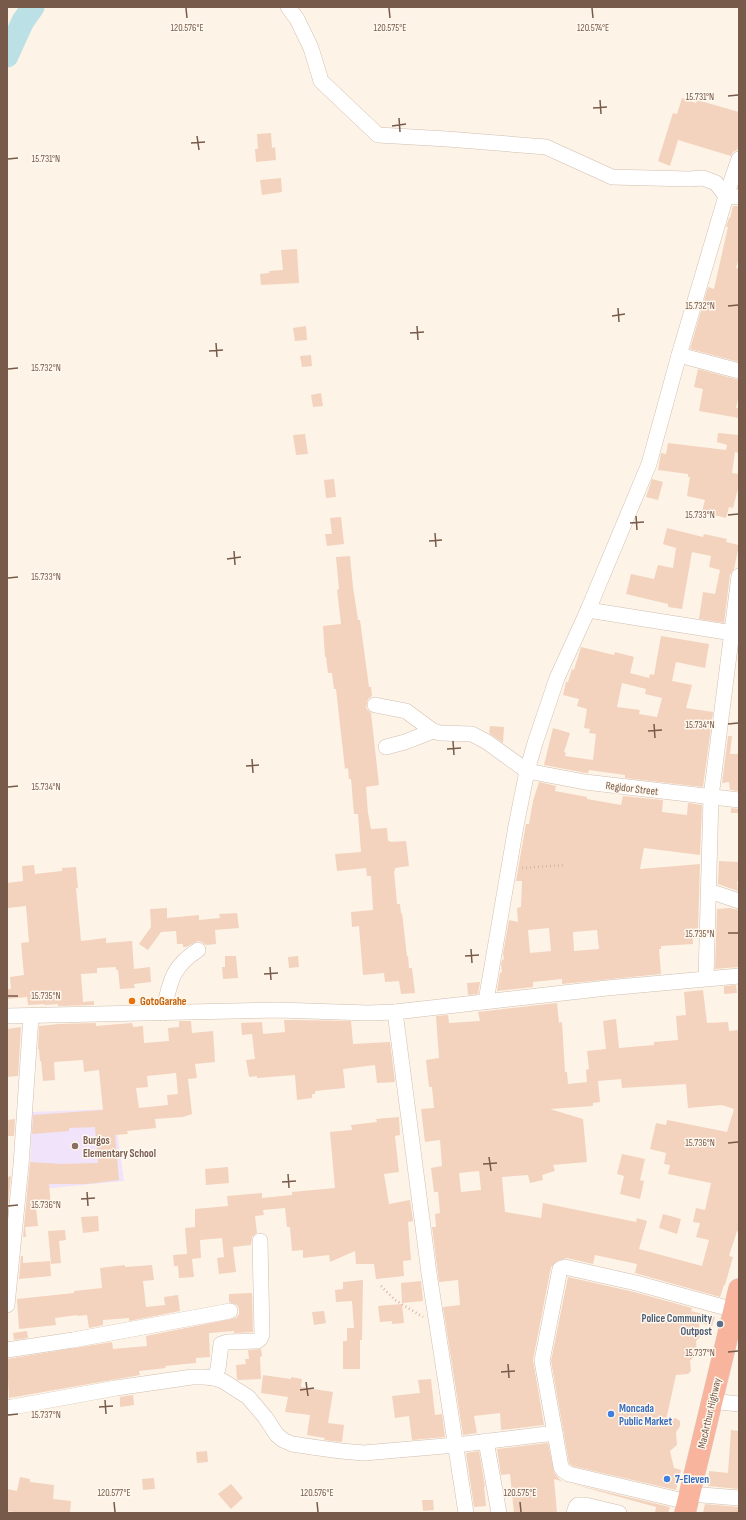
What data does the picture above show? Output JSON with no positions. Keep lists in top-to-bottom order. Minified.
{"streets":{"highway":["MacArthur Highway"],"street":["Regidor Street"]},"places":["GotoGarahe","Burgos Elementary School","Police Community Outpost","Moncada Public Market","7-Eleven"],"coordinates":["120.576°E","120.575°E","120.574°E","15.731°N","15.732°N","15.733°N","15.734°N","15.735°N","15.736°N","15.737°N","120.577°E"]}
